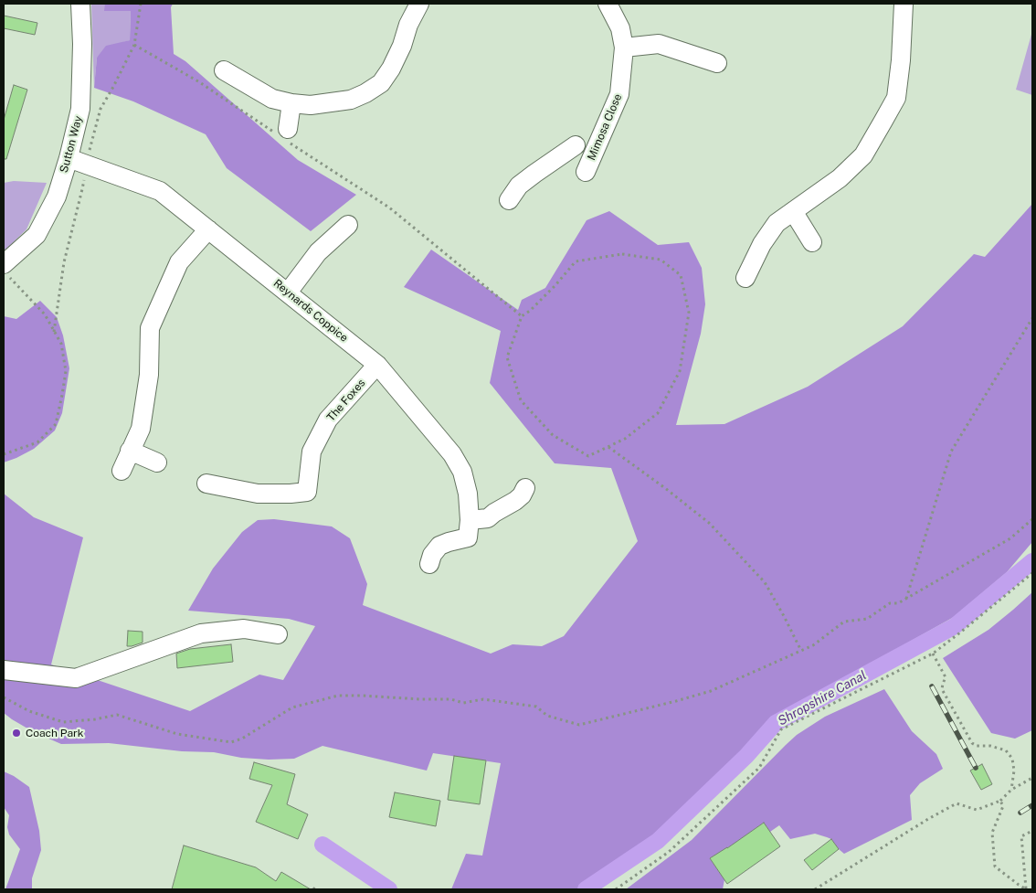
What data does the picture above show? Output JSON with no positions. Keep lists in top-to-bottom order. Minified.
{"streets":{"street":["Mimosa Close","Sutton Way","Reynards Coppice","The Foxes"]},"crossings":[["Sutton Way","Reynards Coppice"],["Reynards Coppice","The Foxes"]],"water":["Shropshire Canal"],"places":["Coach Park"]}
